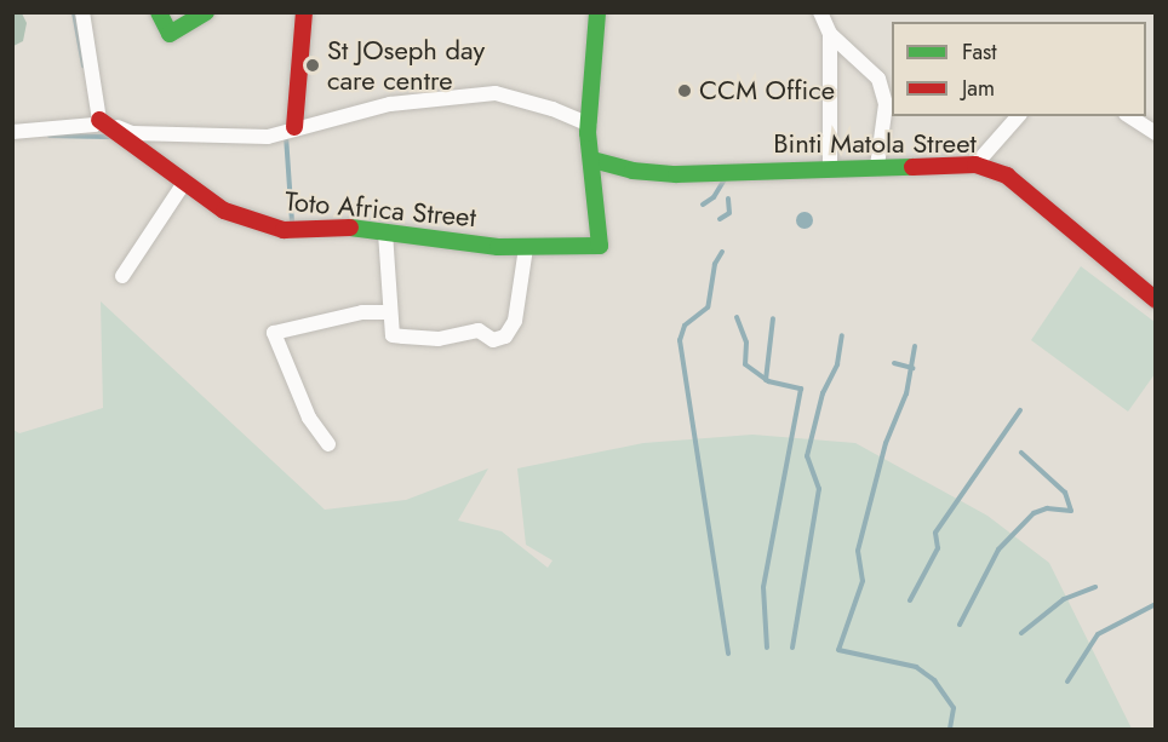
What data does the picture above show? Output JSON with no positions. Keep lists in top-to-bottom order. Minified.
{"streets":{"street":["Binti Matola Street","Toto Africa Street"]},"crossings":[["Binti Matola Street","Toto Africa Street"]],"places":["St JOseph day care centre","CCM Office"],"legend":["Fast","Jam"]}
